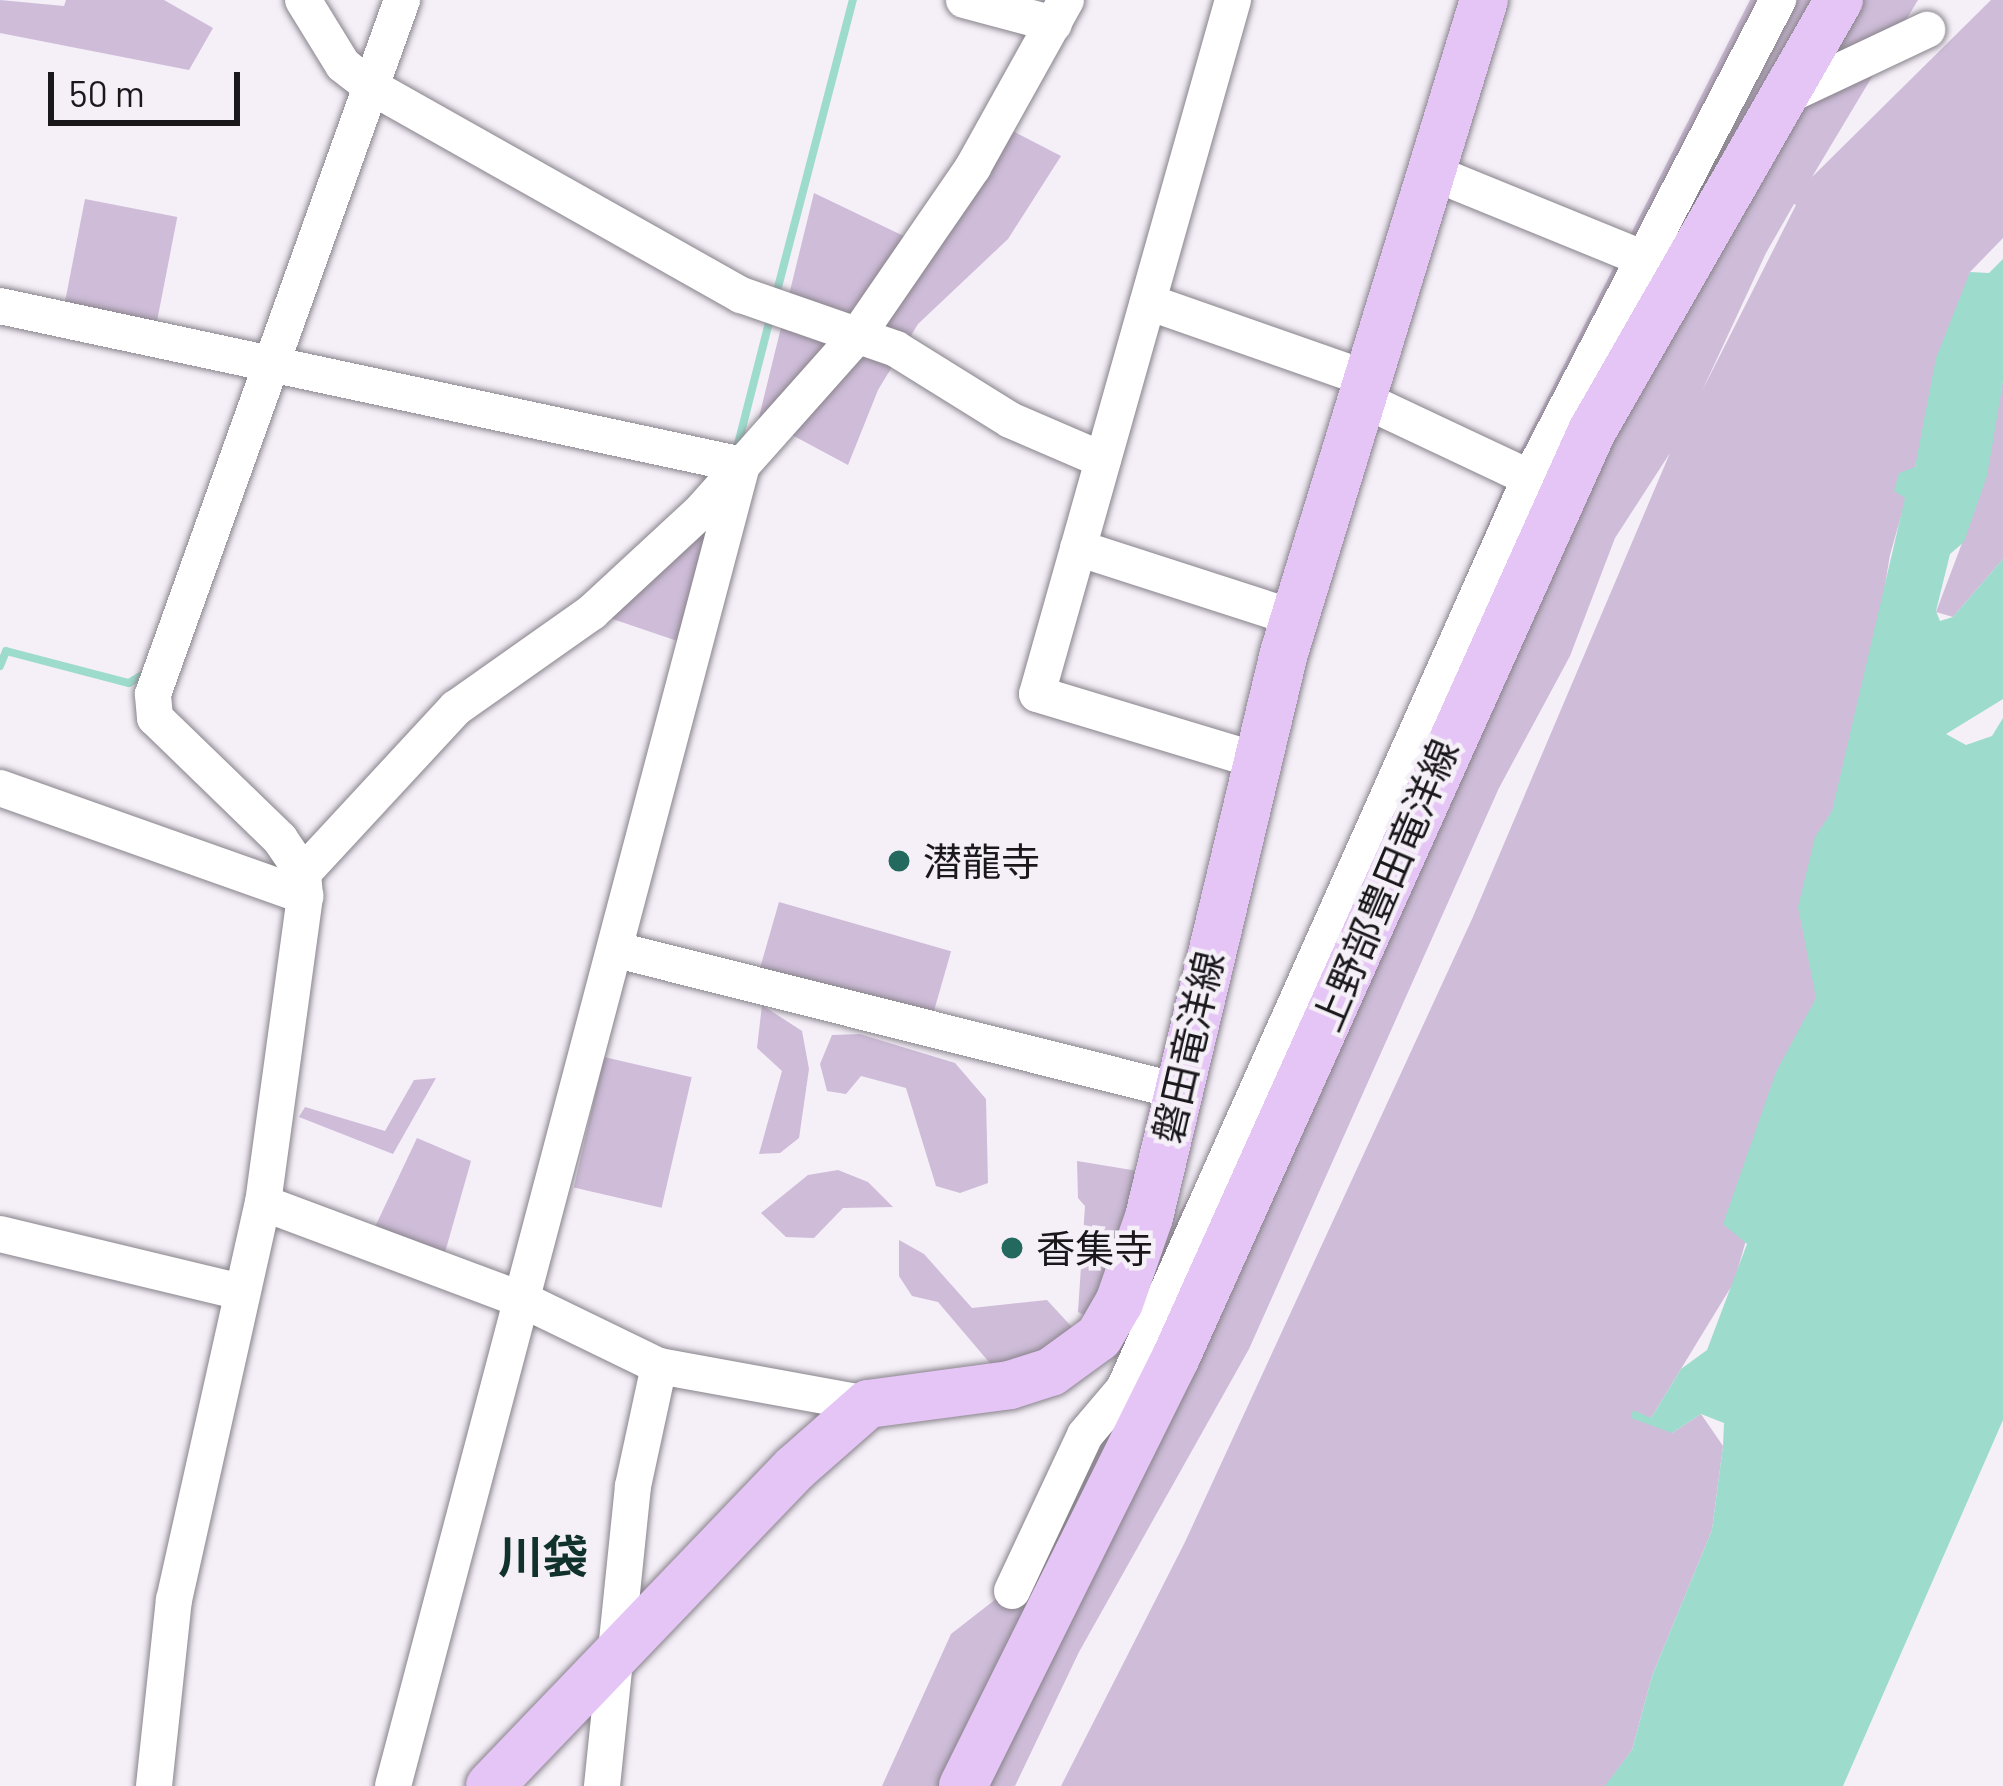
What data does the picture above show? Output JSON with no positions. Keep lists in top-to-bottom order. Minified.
{"streets":{"main road":["上野部豊田竜洋線","磐田竜洋線"]},"districts":["川袋"],"places":["潜龍寺","香集寺"],"scale_bar":"50 m"}
